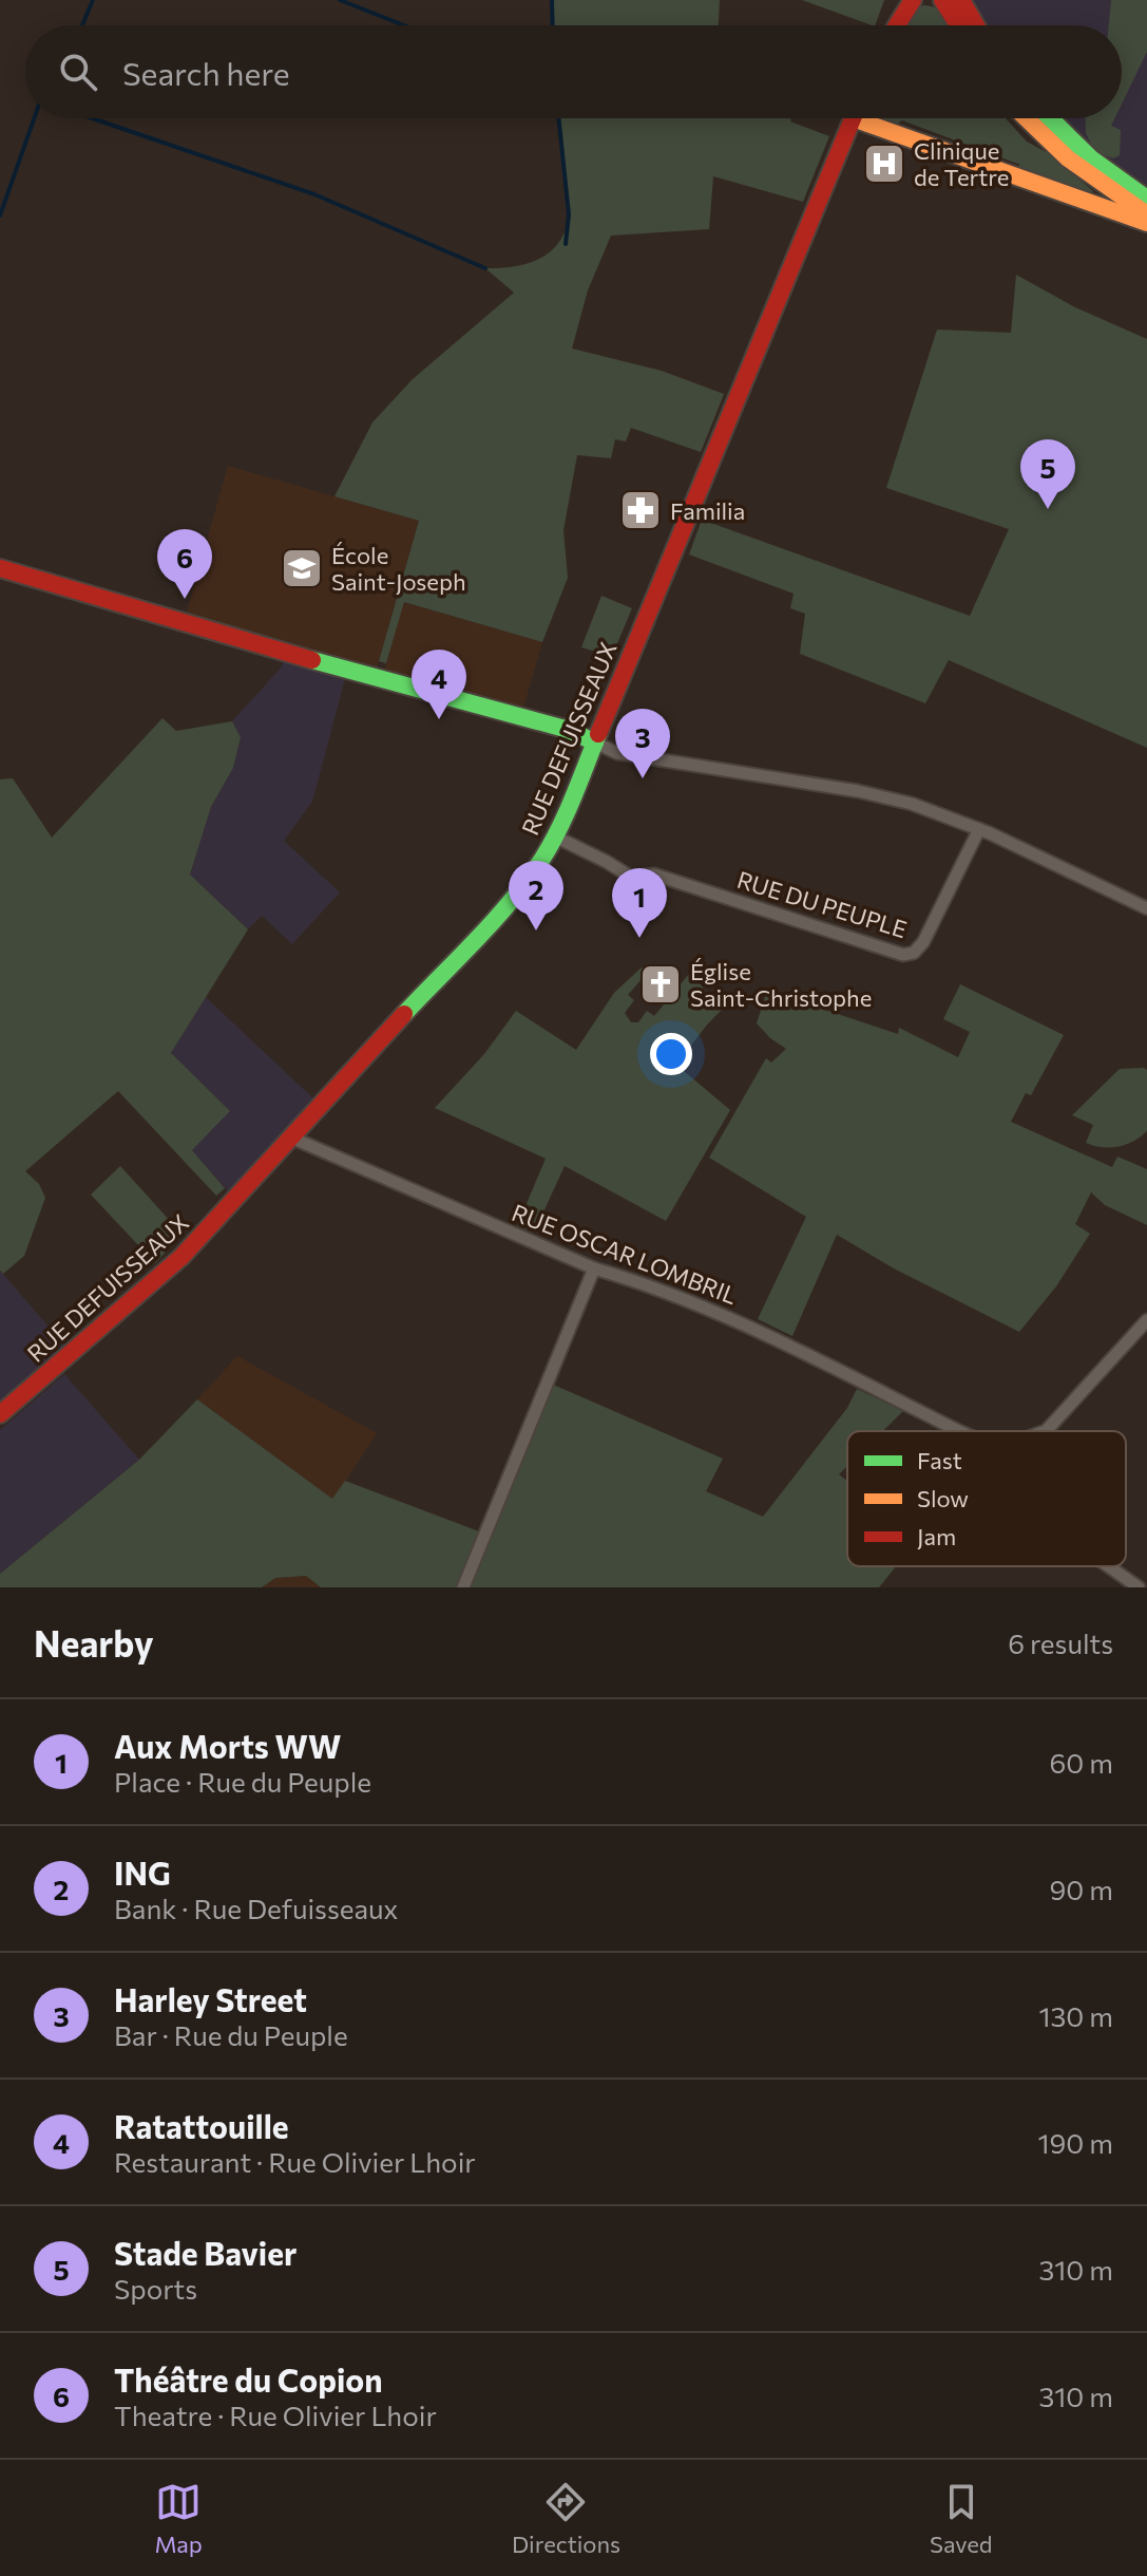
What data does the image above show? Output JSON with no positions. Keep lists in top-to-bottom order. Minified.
{"streets":{"main road":["RUE DEFUISSEAUX"],"street":["RUE DU PEUPLE","RUE OSCAR LOMBRIL"]},"crossings":[["RUE DEFUISSEAUX","RUE DU PEUPLE"],["RUE DEFUISSEAUX","RUE OSCAR LOMBRIL"]],"places":{"hospital":["Clinique de Tertre"],"pharmacy":["Familia"],"school or university":["École Saint-Joseph"],"church":["Église Saint-Christophe"]},"legend":["Fast","Slow","Jam"],"page":{"search":"Search here","pins":["5","6","4","3","2","1"],"heading":["Nearby","6 results"],"list":[{"mark":"1","name":"Aux Morts WW","note":"Place · Rue du Peuple","value":"60 m"},{"mark":"2","name":"ING","note":"Bank · Rue Defuisseaux","value":"90 m"},{"mark":"3","name":"Harley Street","note":"Bar · Rue du Peuple","value":"130 m"},{"mark":"4","name":"Ratattouille","note":"Restaurant · Rue Olivier Lhoir","value":"190 m"},{"mark":"5","name":"Stade Bavier","note":"Sports","value":"310 m"},{"mark":"6","name":"Théâtre du Copion","note":"Theatre · Rue Olivier Lhoir","value":"310 m"}],"nav":["Map","Directions","Saved"]}}
